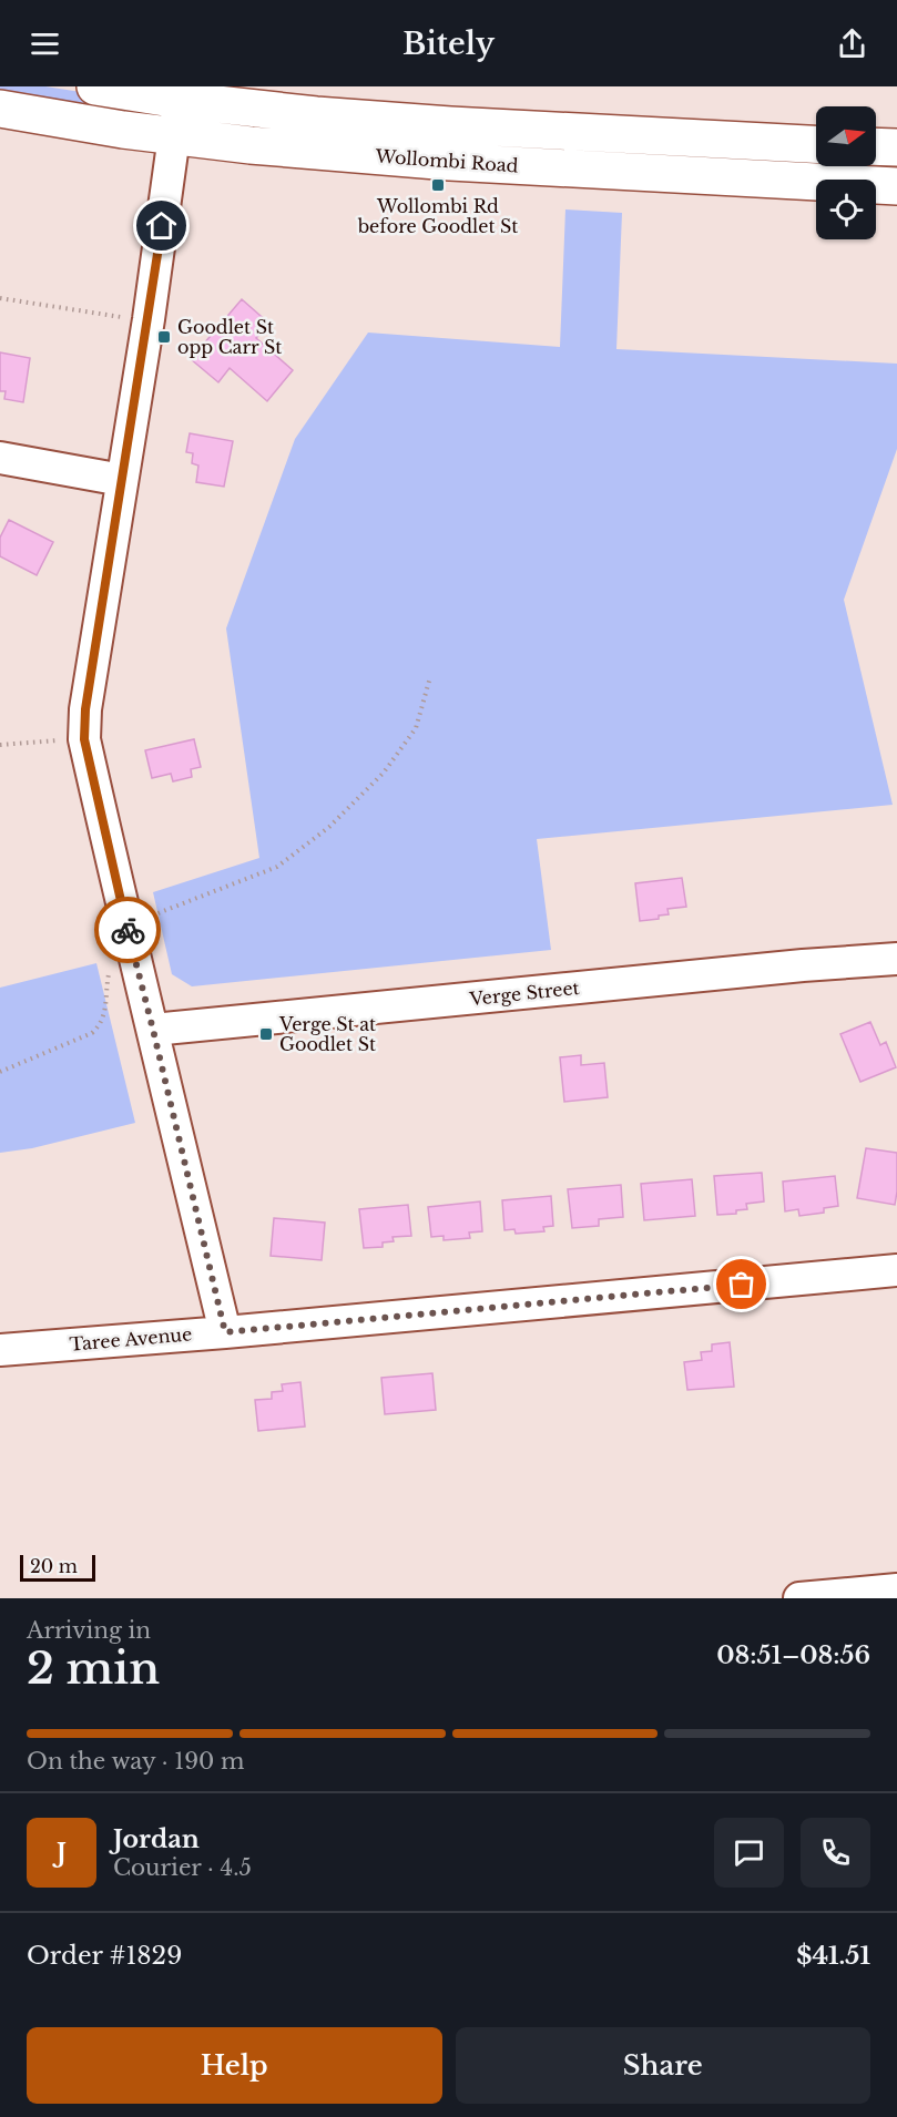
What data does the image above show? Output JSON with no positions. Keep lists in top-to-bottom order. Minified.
{"streets":{"main road":["Wollombi Road"],"street":["Verge Street","Taree Avenue"]},"places":{"transit":["Wollombi Rd before Goodlet St","Goodlet St opp Carr St","Verge St at Goodlet St"]},"scale_bar":"20 m","north":"right","page":{"header":"Bitely","scale":"20 m","heading":["2 min","Arriving in","08:51–08:56"],"panel":["Jordan","Courier · 4.5","Order #1829","$41.51"],"bar":"On the way · 190 m","round":"J","buttons":["Help","Share"]}}
